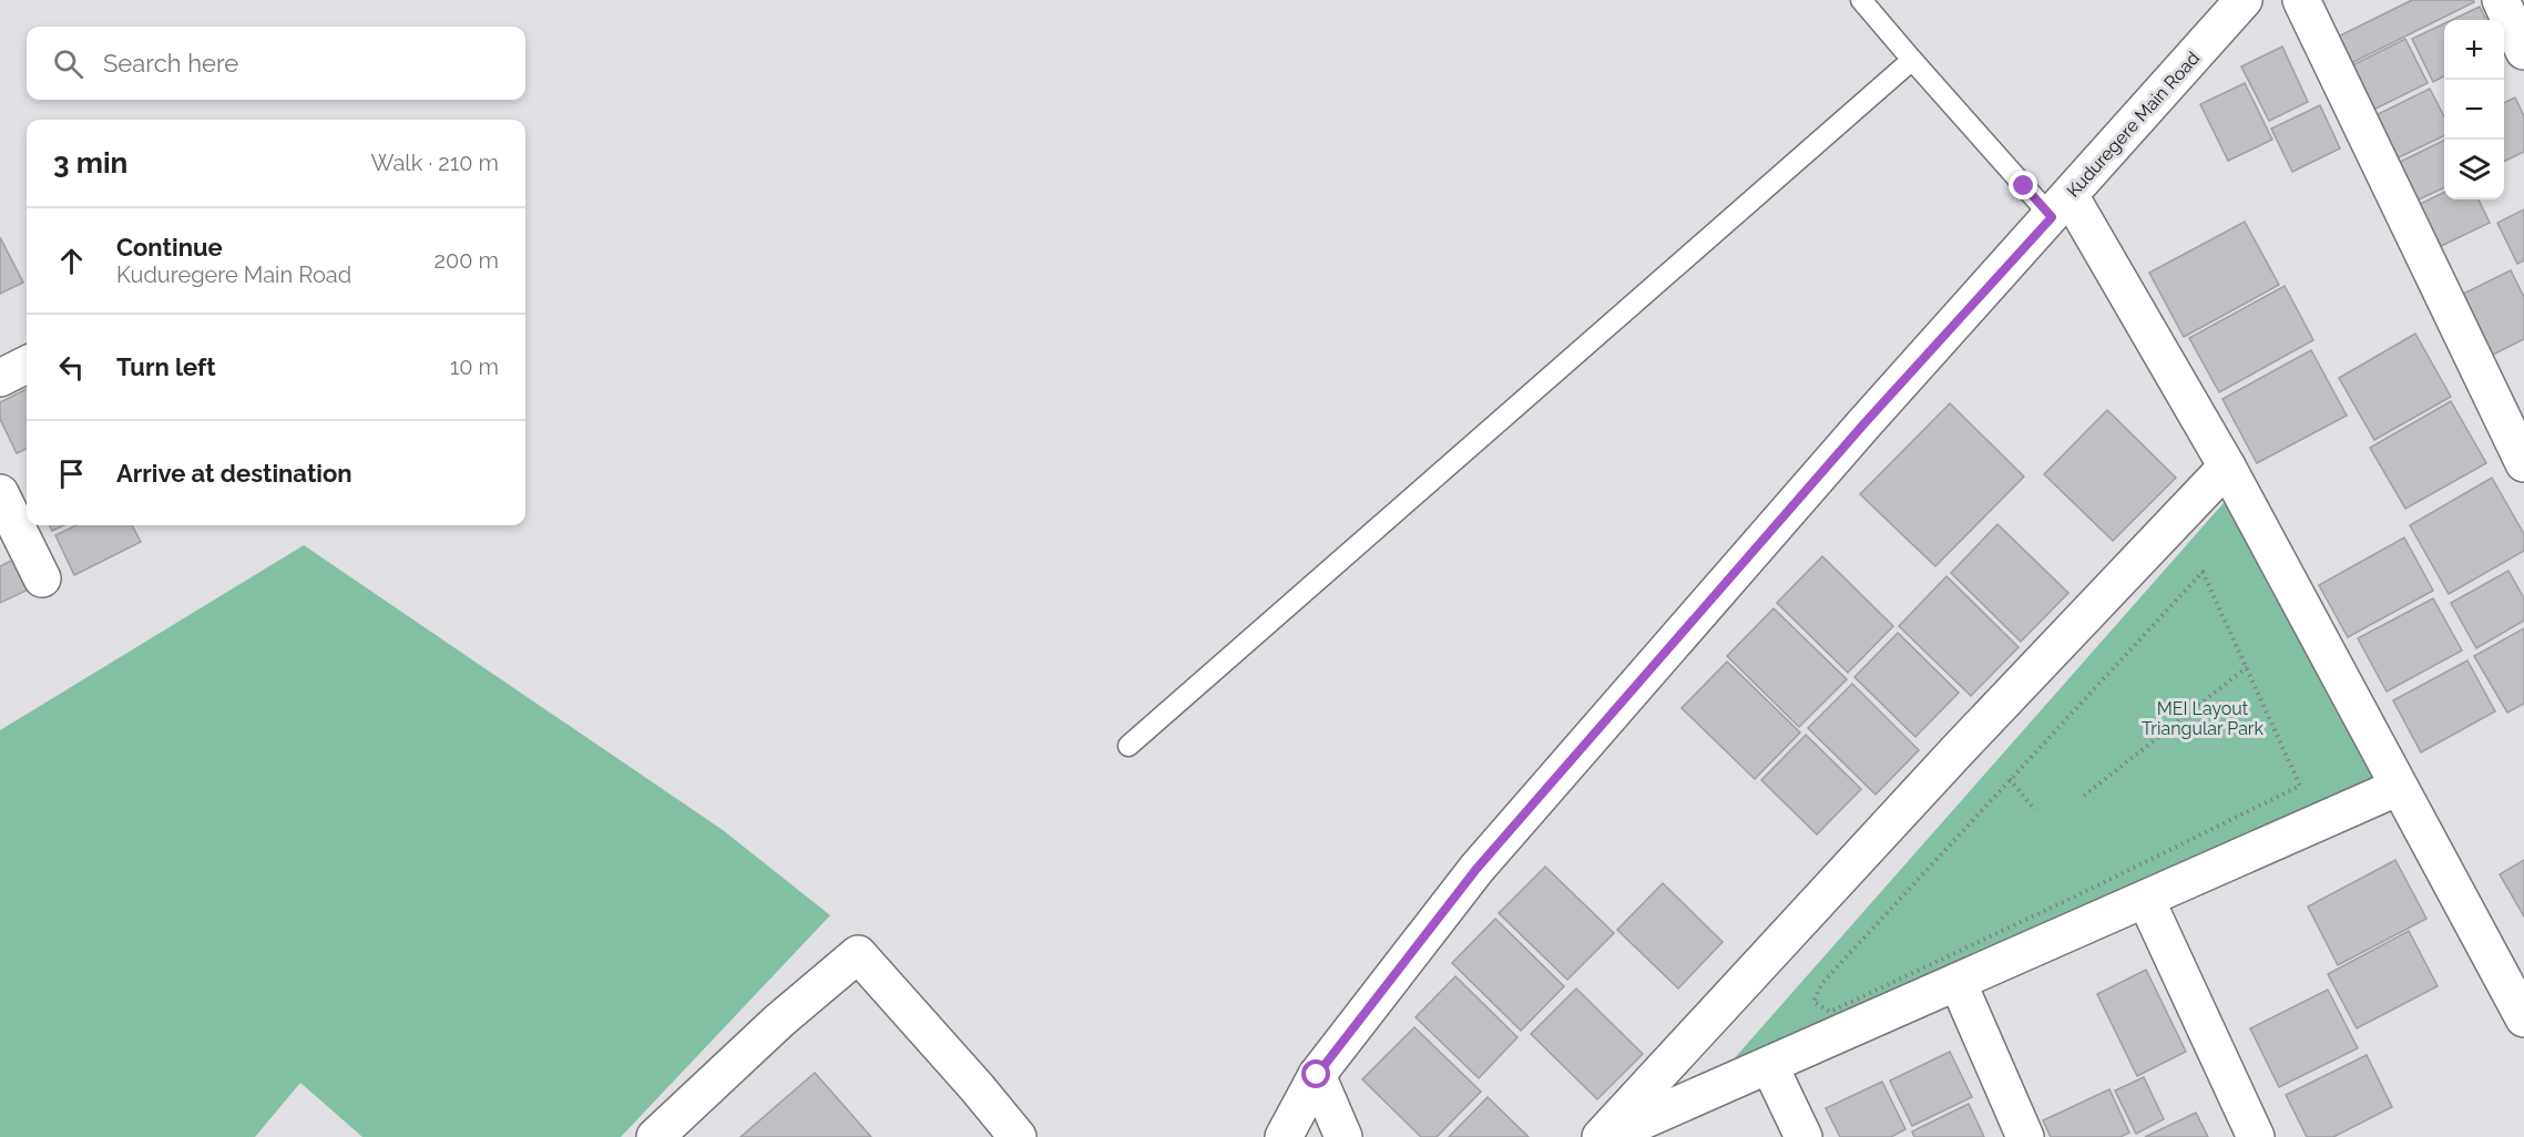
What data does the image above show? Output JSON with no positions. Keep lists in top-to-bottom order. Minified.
{"streets":{"street":["Kuduregere Main Road"]},"parks":["MEI Layout Triangular Park"],"page":{"map_buttons":["+","−"],"search":"Search here","heading":["3 min","Walk · 210 m"],"list":[["Continue","Kuduregere Main Road","200 m"],["Turn left","10 m"],"Arrive at destination"]}}
